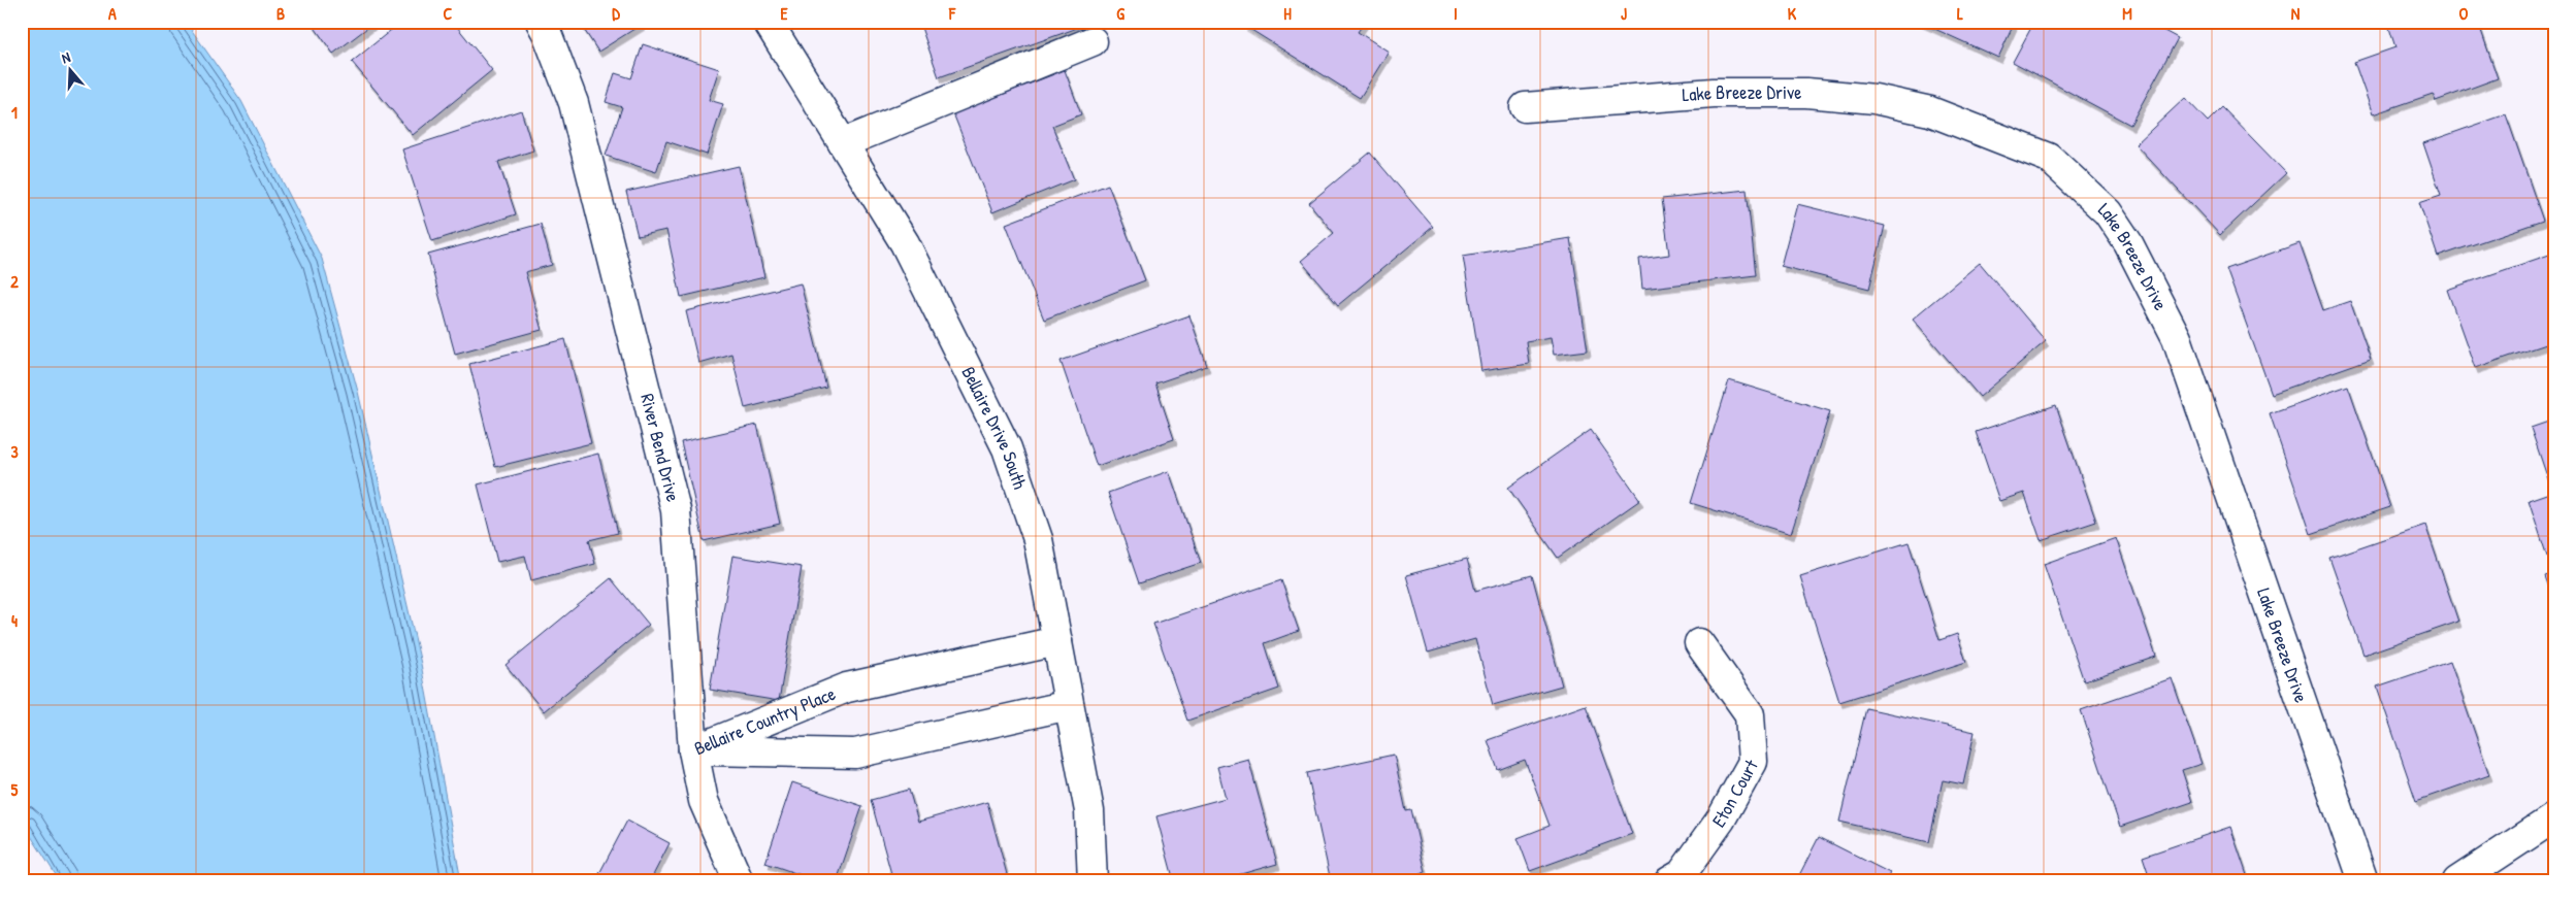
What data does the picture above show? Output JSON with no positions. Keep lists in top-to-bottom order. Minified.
{"streets":{"street":["Lake Breeze Drive","Bellaire Drive South","River Bend Drive","Bellaire Country Place","Eton Court"]},"crossings":[["Bellaire Drive South","Bellaire Country Place"],["River Bend Drive","Bellaire Country Place"]],"north":"top","grid":{"columns":["A","B","C","D","E","F","G","H","I","J","K","L","M","N","O"],"rows":["1","2","3","4","5"]}}
